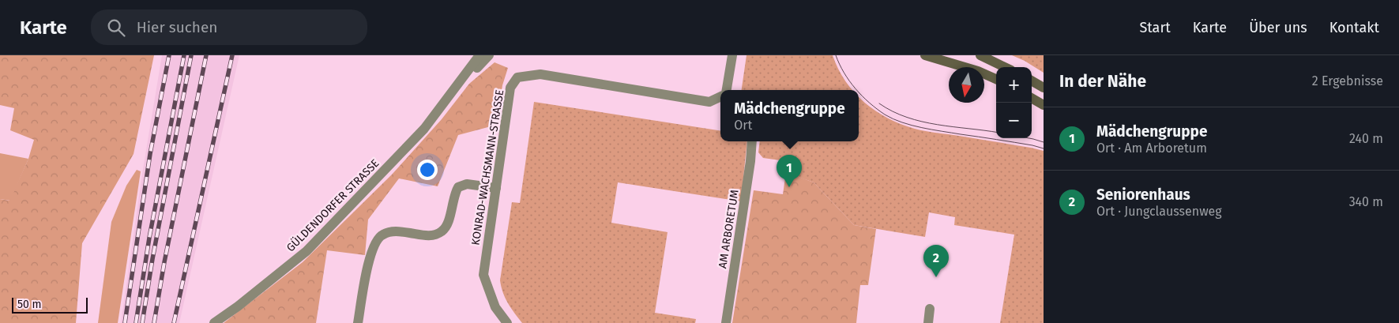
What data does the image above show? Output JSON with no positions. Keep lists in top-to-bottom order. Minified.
{"streets":{"street":["KONRAD-WACHSMANN-STRASSE","GÜLDENDORFER STRASSE","AM ARBORETUM"]},"scale_bar":"50 m","north":"bottom","page":{"header":"Karte","search":"Hier suchen","nav":["Start","Karte","Über uns","Kontakt"],"heading":["In der Nähe","2 Ergebnisse"],"map_buttons":["+","−"],"popup":["Mädchengruppe","Ort"],"list":[{"mark":"1","name":"Mädchengruppe","note":"Ort · Am Arboretum","value":"240 m"},{"mark":"2","name":"Seniorenhaus","note":"Ort · Jungclaussenweg","value":"340 m"}],"pins":["1","2"],"scale":"50 m"}}
